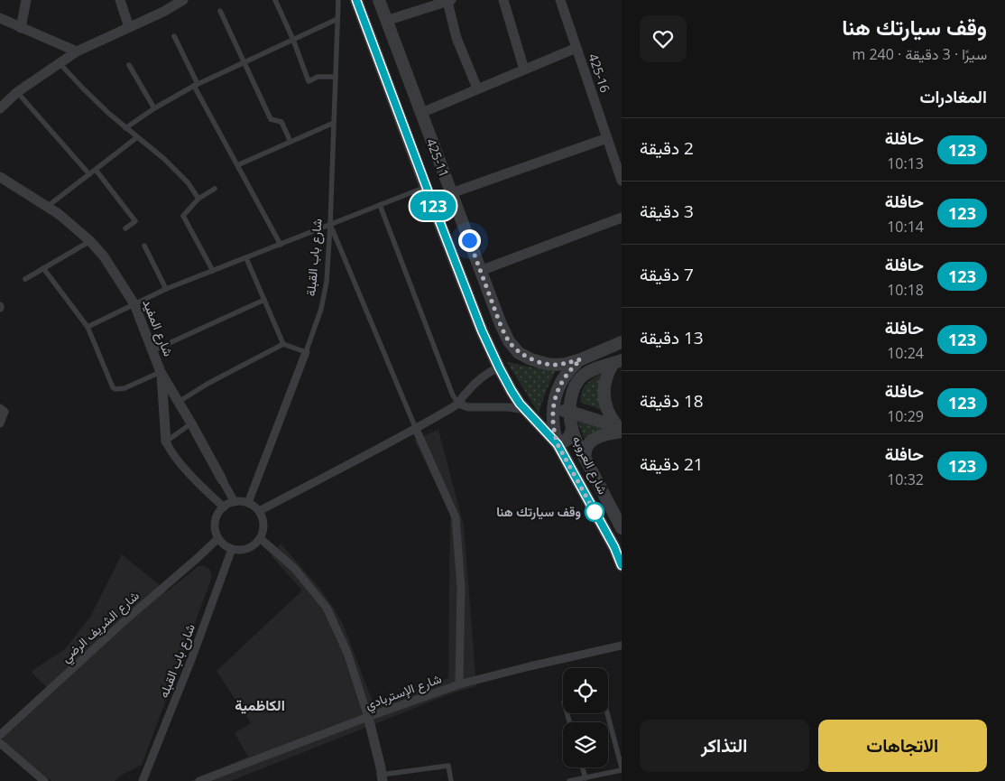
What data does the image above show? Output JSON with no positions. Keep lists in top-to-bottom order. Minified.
{"streets":{"street":["425-16","425-11","شارع باب القبلة","شارع المفيد","شارع العروبه","شارع الشريف الرضي","شارع باب القبله","شارع الإستربادي"]},"crossings":[["425-11","شارع العروبه"],["شارع باب القبلة","شارع المفيد"],["شارع باب القبلة","شارع الشريف الرضي"],["شارع باب القبلة","شارع باب القبله"],["شارع المفيد","شارع الشريف الرضي"],["شارع المفيد","شارع باب القبله"],["شارع الشريف الرضي","شارع باب القبله"]],"districts":["الكاظمية"],"places":["وقف سيارتك هنا"],"lines":["bus line 123"],"page":{"heading":[["وقف سيارتك هنا","سيرًا · 3 دقيقة · 240 m"],"المغادرات"],"on_map":"123","list":[{"mark":"123","name":"حافلة","note":"10:13","value":"2 دقيقة"},{"mark":"123","name":"حافلة","note":"10:14","value":"3 دقيقة"},{"mark":"123","name":"حافلة","note":"10:18","value":"7 دقيقة"},{"mark":"123","name":"حافلة","note":"10:24","value":"13 دقيقة"},{"mark":"123","name":"حافلة","note":"10:29","value":"18 دقيقة"},{"mark":"123","name":"حافلة","note":"10:32","value":"21 دقيقة"}],"buttons":["الاتجاهات","التذاكر"]}}
